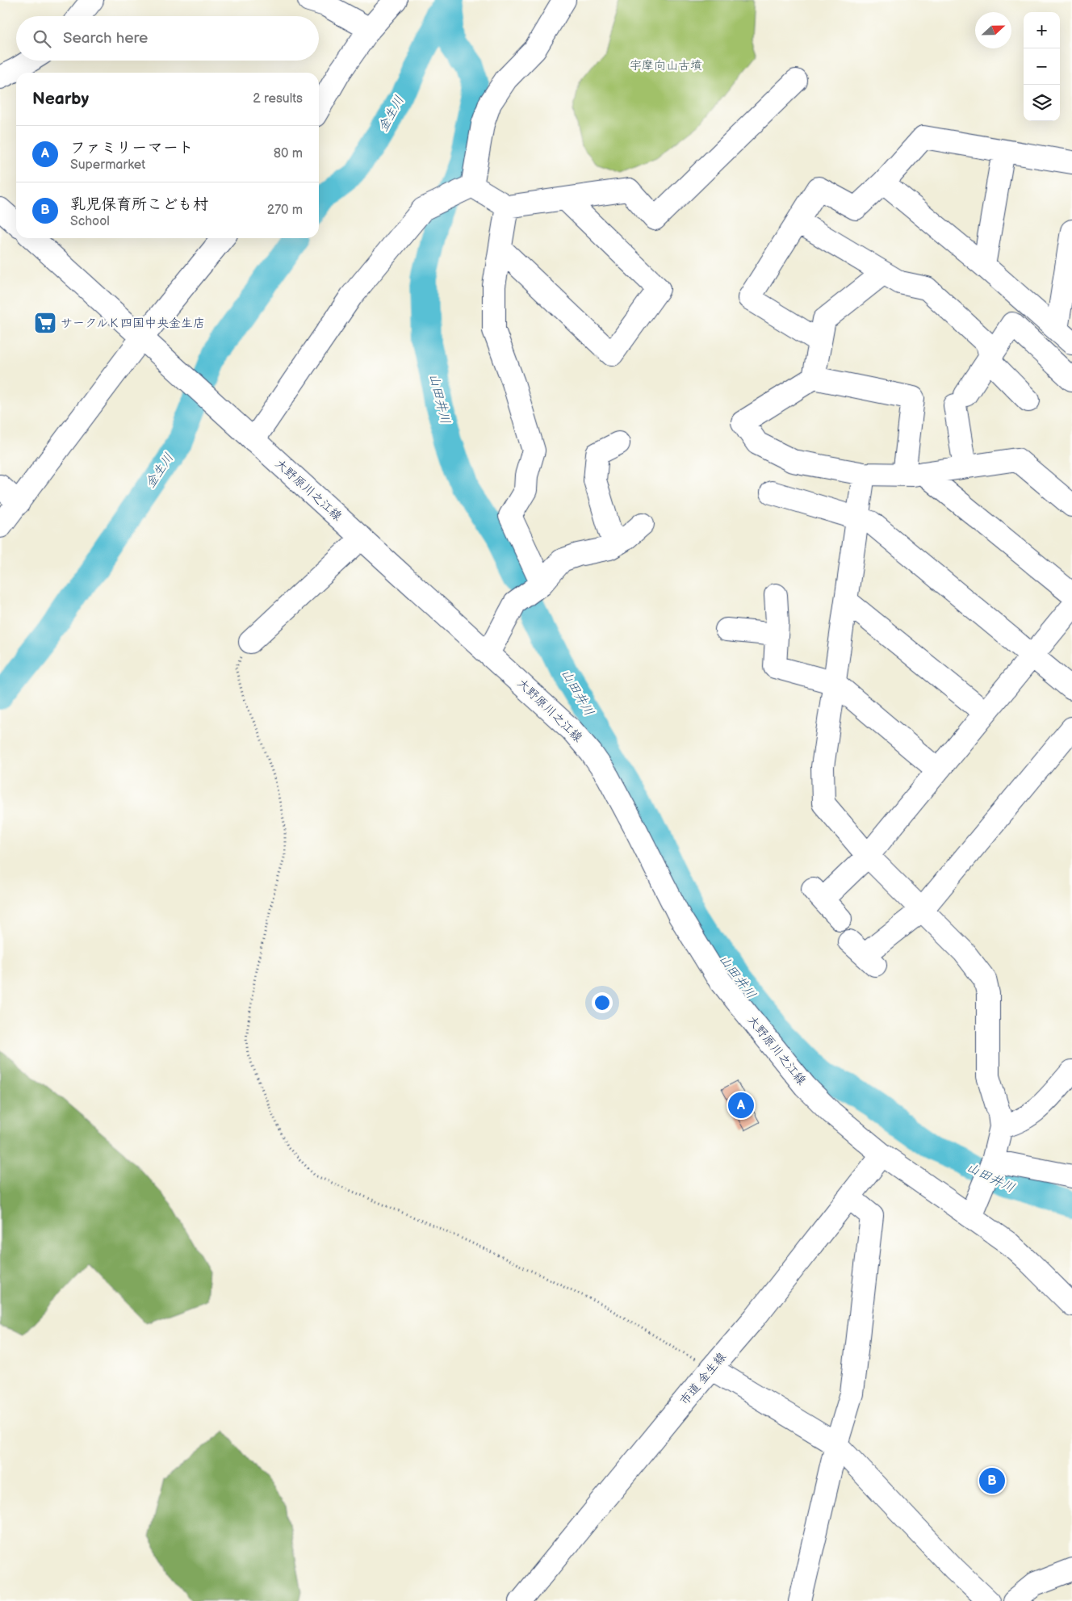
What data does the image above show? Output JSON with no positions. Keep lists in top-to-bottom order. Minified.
{"streets":{"street":["大野原川之江線","市道 金生線"]},"crossings":[["大野原川之江線","市道 金生線"]],"water":["金生川","山田井川"],"parks":["宇摩向山古墳"],"places":{"supermarket":["サークルＫ四国中央金生店"]},"north":"right","page":{"map_buttons":["+","−"],"search":"Search here","heading":["Nearby","2 results"],"list":[{"mark":"A","name":"ファミリーマート","note":"Supermarket","value":"80 m"},{"mark":"B","name":"乳児保育所こども村","note":"School","value":"270 m"}],"pins":["A","B"]}}
